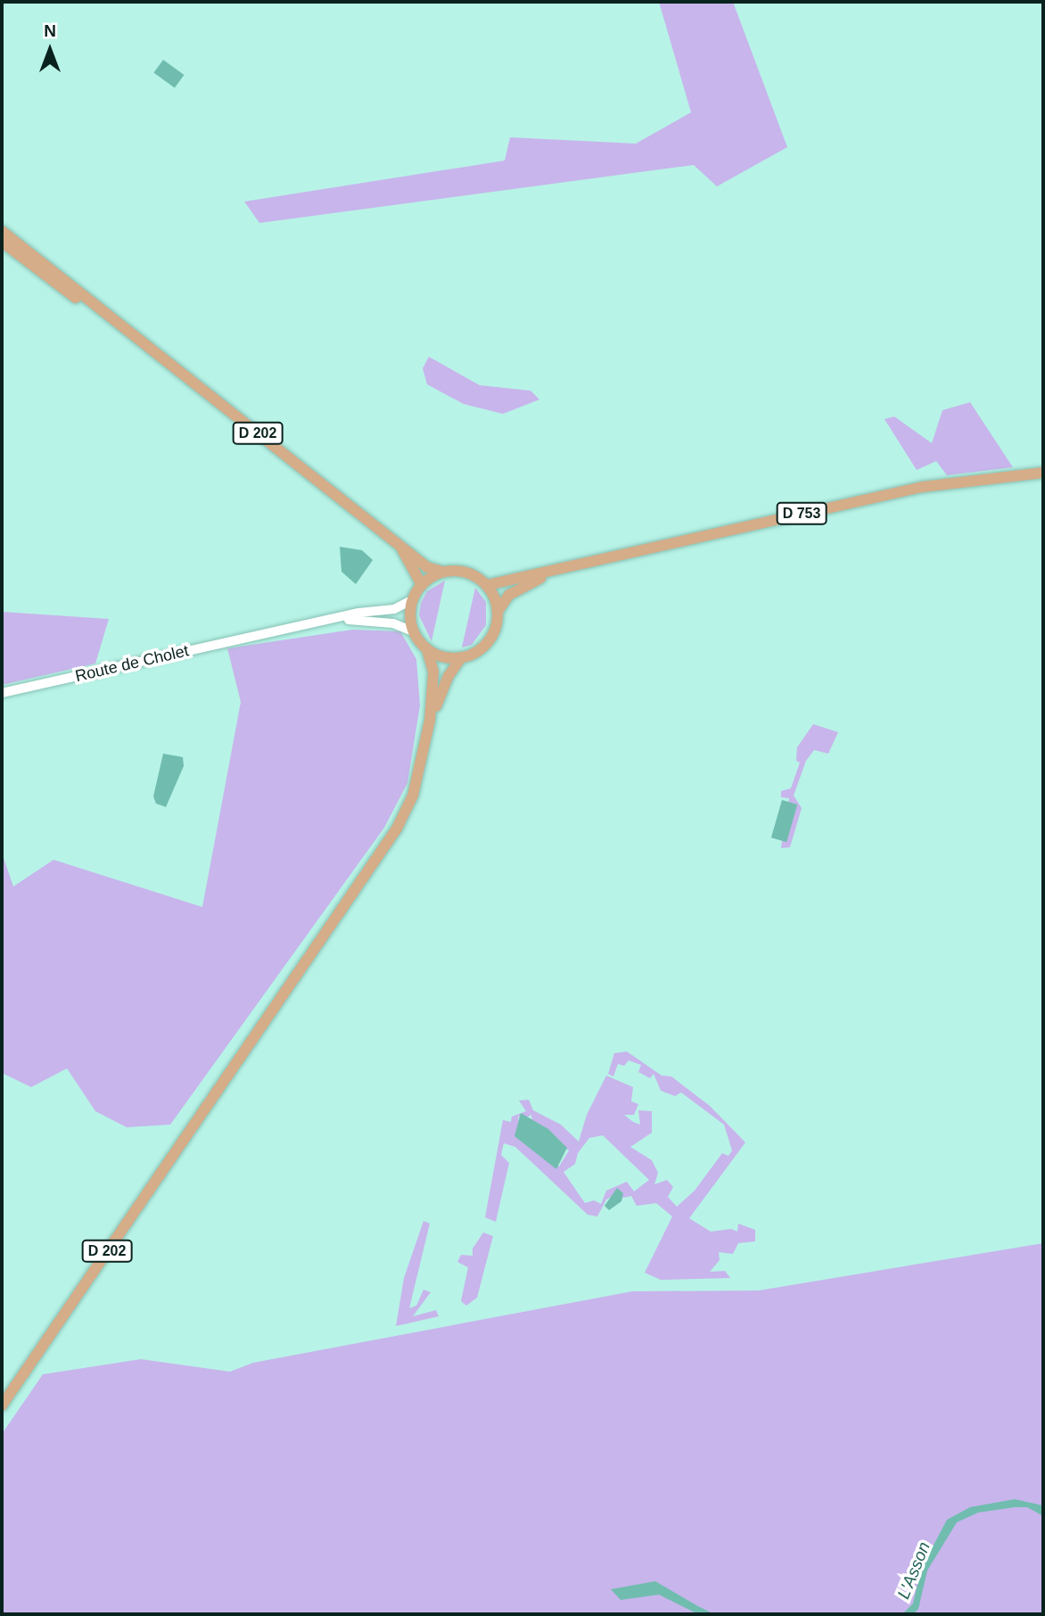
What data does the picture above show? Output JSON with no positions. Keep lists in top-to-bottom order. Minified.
{"streets":{"main road":["D 202","D 753","Route de Cholet"]},"crossings":[["D 202","D 753"]],"water":["L'Asson"],"north":"top"}
